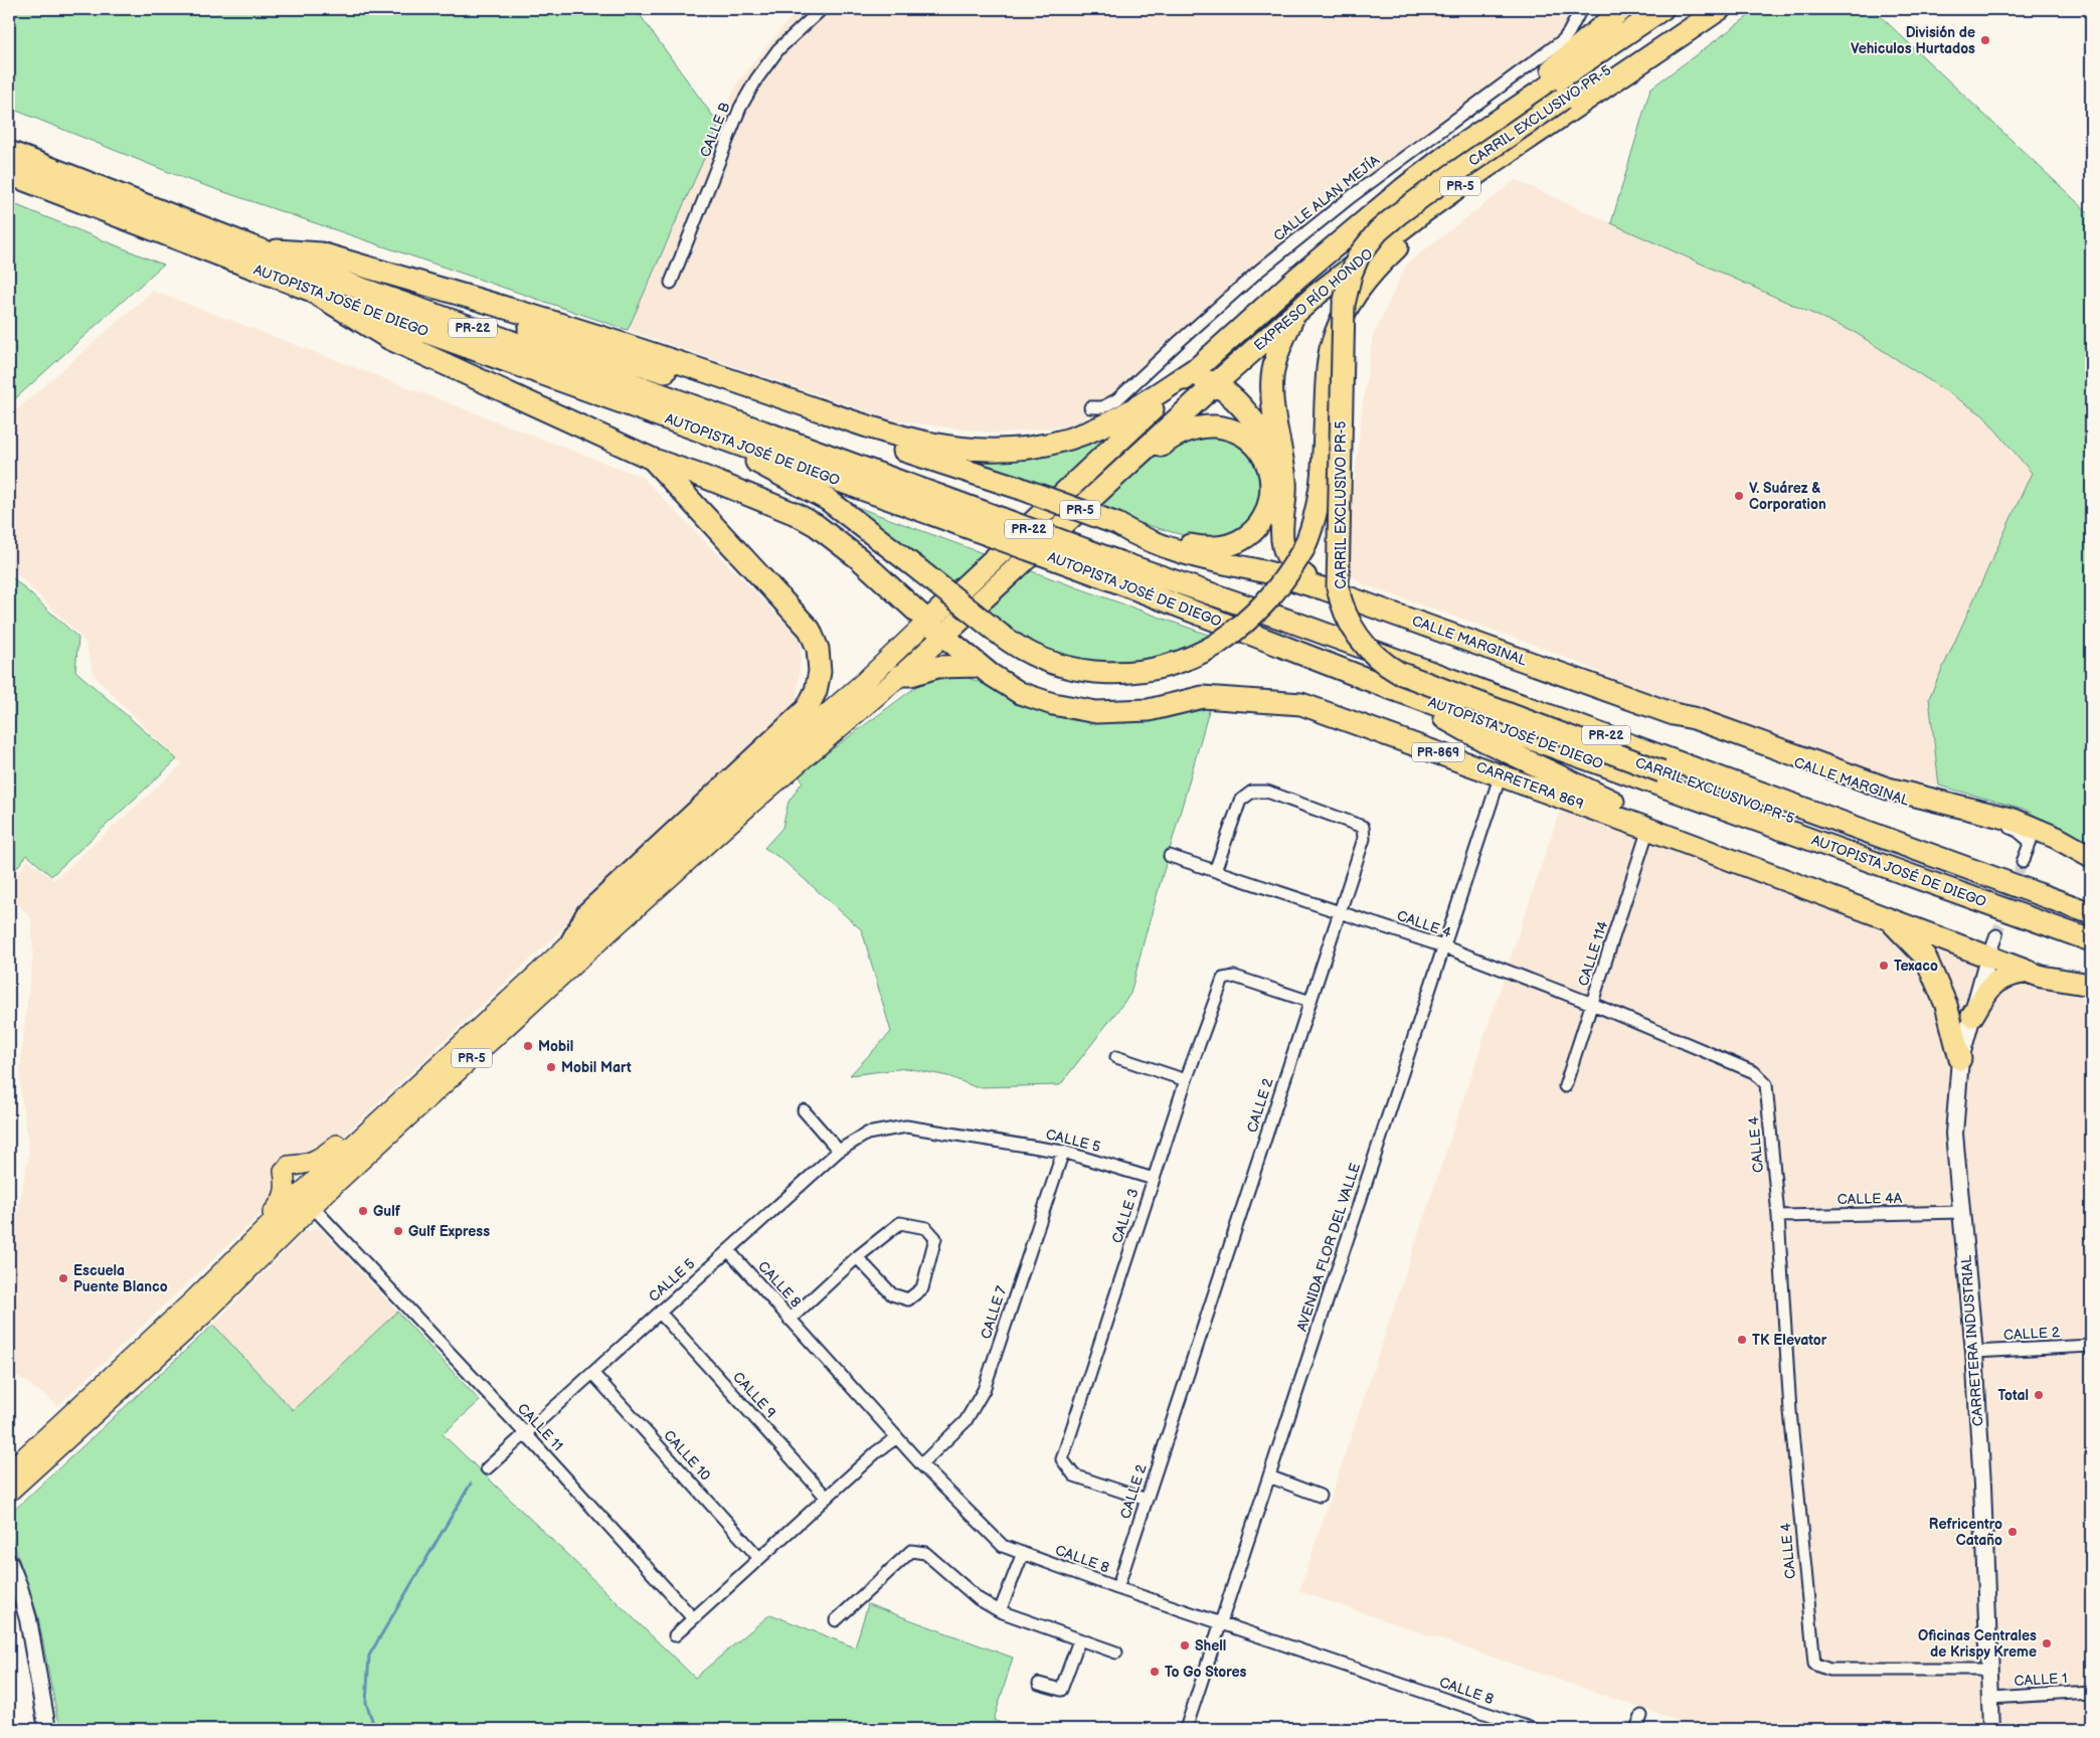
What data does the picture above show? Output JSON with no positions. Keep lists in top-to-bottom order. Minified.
{"streets":{"highway":["CARRIL EXCLUSIVO PR-5","PR-5","EXPRESO RÍO HONDO","AUTOPISTA JOSÉ DE DIEGO","PR-22","CALLE MARGINAL","PR-869","CARRETERA 869"],"street":["CALLE B","CALLE ALAN MEJÍA","CALLE 4","CALLE 114","CALLE 2","CALLE 5","CALLE 4A","CALLE 3","AVENIDA FLOR DEL VALLE","CALLE 8","CALLE 7","CARRETERA INDUSTRIAL","CALLE 9","CALLE 11","CALLE 10","CALLE 1"]},"crossings":[["PR-5","EXPRESO RÍO HONDO"],["PR-5","CARRETERA 869"],["PR-5","CALLE 11"],["EXPRESO RÍO HONDO","CARRETERA 869"],["AUTOPISTA JOSÉ DE DIEGO","CARRETERA 869"],["PR-869","CARRETERA 869"],["PR-869","CARRETERA INDUSTRIAL"],["CARRETERA 869","CALLE 114"],["CARRETERA 869","AVENIDA FLOR DEL VALLE"],["CARRETERA 869","CARRETERA INDUSTRIAL"],["CALLE 4","CALLE 114"],["CALLE 4","CALLE 2"],["CALLE 4","CALLE 4A"],["CALLE 4","AVENIDA FLOR DEL VALLE"],["CALLE 4","CARRETERA INDUSTRIAL"],["CALLE 2","CALLE 3"],["CALLE 2","CALLE 8"],["CALLE 2","CARRETERA INDUSTRIAL"],["CALLE 5","CALLE 3"],["CALLE 5","CALLE 8"],["CALLE 5","CALLE 7"],["CALLE 5","CALLE 9"],["CALLE 5","CALLE 11"],["CALLE 5","CALLE 10"],["CALLE 4A","CARRETERA INDUSTRIAL"],["AVENIDA FLOR DEL VALLE","CALLE 8"],["CALLE 8","CALLE 7"],["CARRETERA INDUSTRIAL","CALLE 1"]],"places":["División de Vehiculos Hurtados","V. Suárez & Corporation","Texaco","Mobil","Mobil Mart","Gulf","Gulf Express","Escuela Puente Blanco","TK Elevator","Total","Refricentro Cataño","Oficinas Centrales de Krispy Kreme","Shell","To Go Stores"]}
